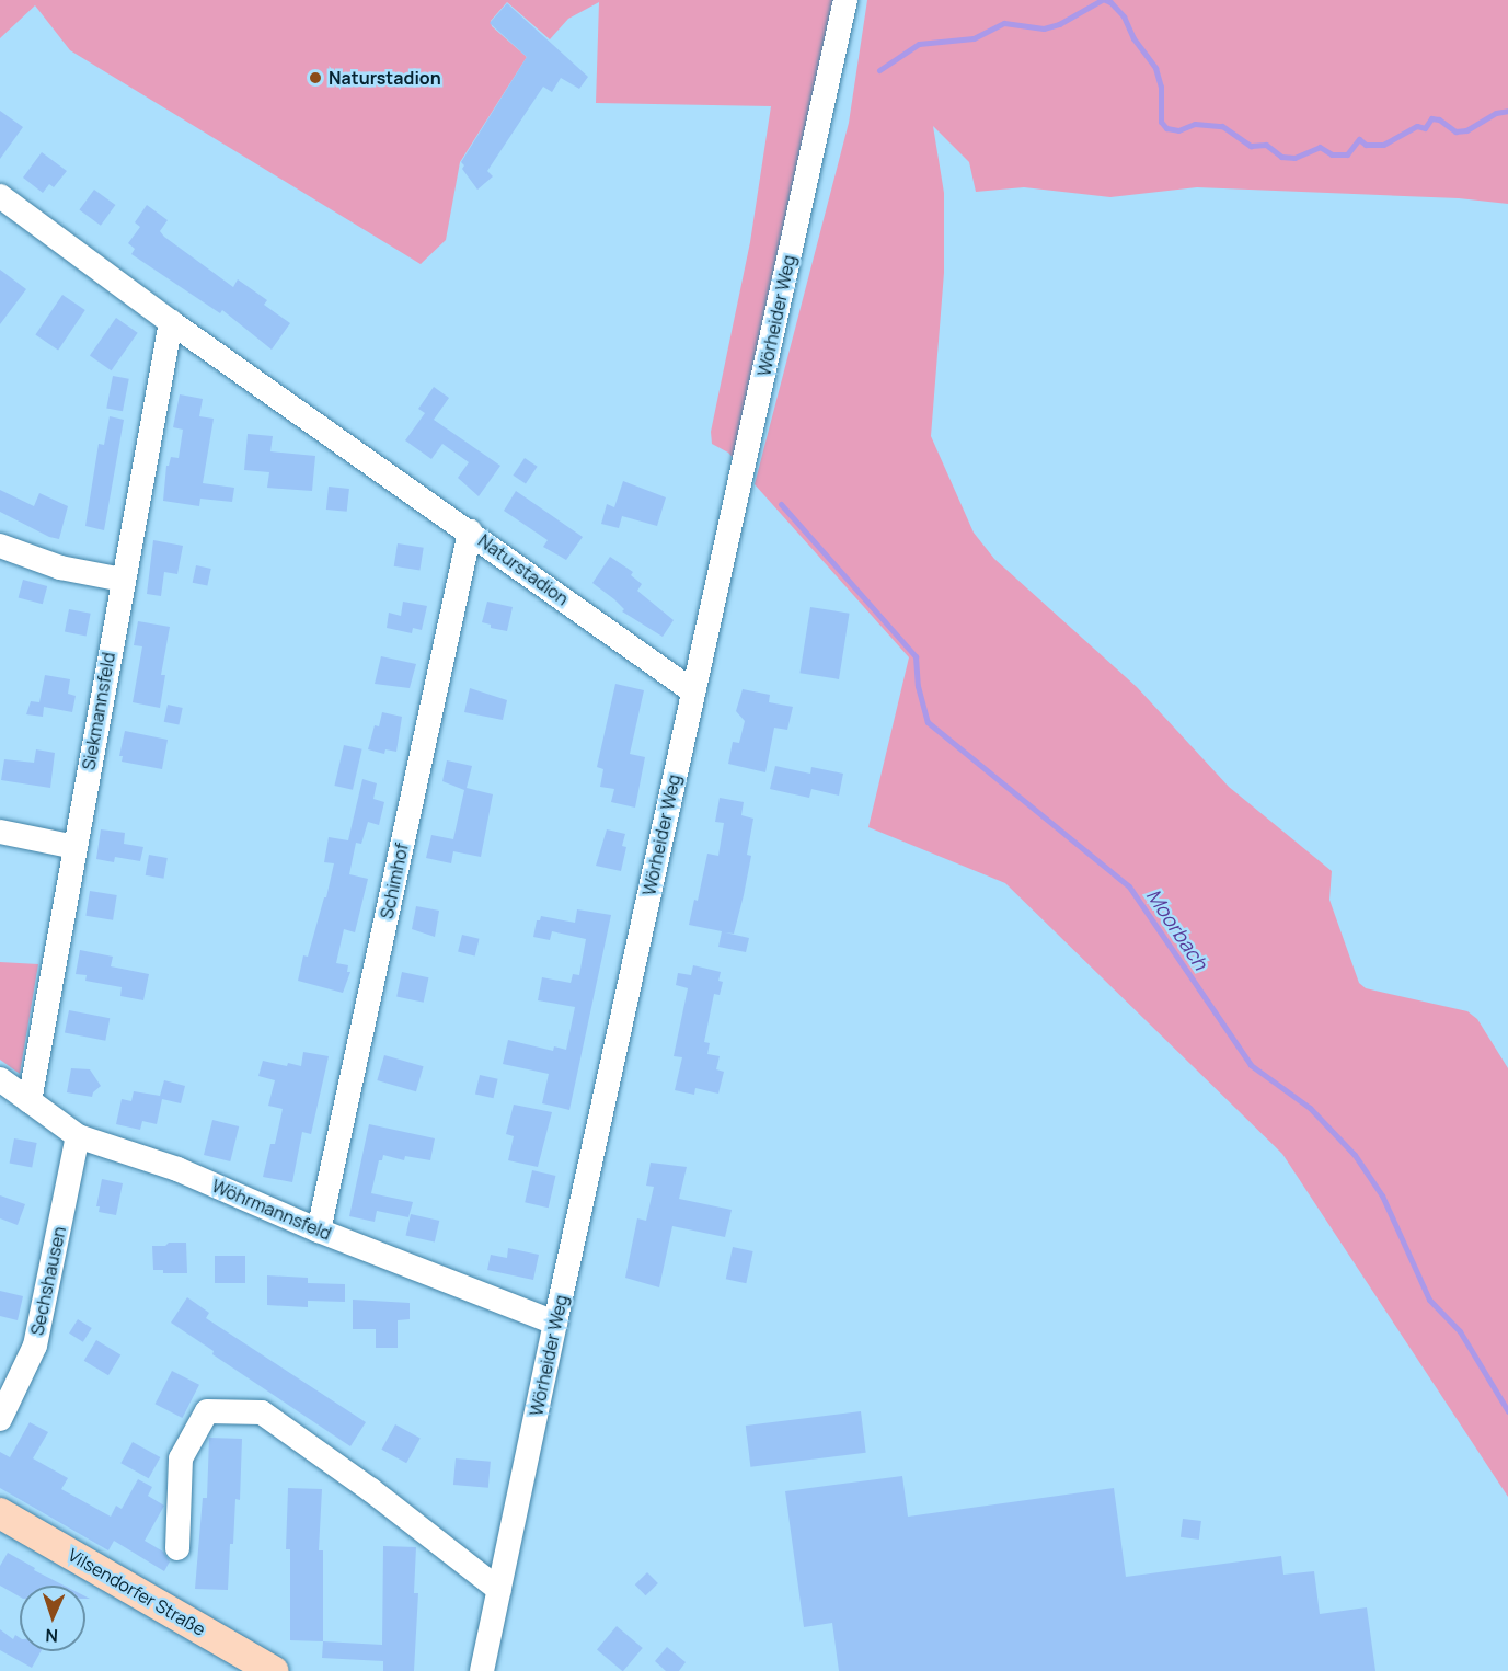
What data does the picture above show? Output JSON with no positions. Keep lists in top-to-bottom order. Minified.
{"streets":{"main road":["Vilsendorfer Straße"],"street":["Wörheider Weg","Naturstadion","Siekmannsfeld","Schimhof","Wöhrmannsfeld","Sechshausen"]},"crossings":[["Wörheider Weg","Naturstadion"],["Wörheider Weg","Wöhrmannsfeld"],["Naturstadion","Siekmannsfeld"],["Naturstadion","Schimhof"],["Siekmannsfeld","Wöhrmannsfeld"],["Schimhof","Wöhrmannsfeld"],["Wöhrmannsfeld","Sechshausen"]],"water":["Moorbach"],"places":["Naturstadion"],"north":"bottom"}
